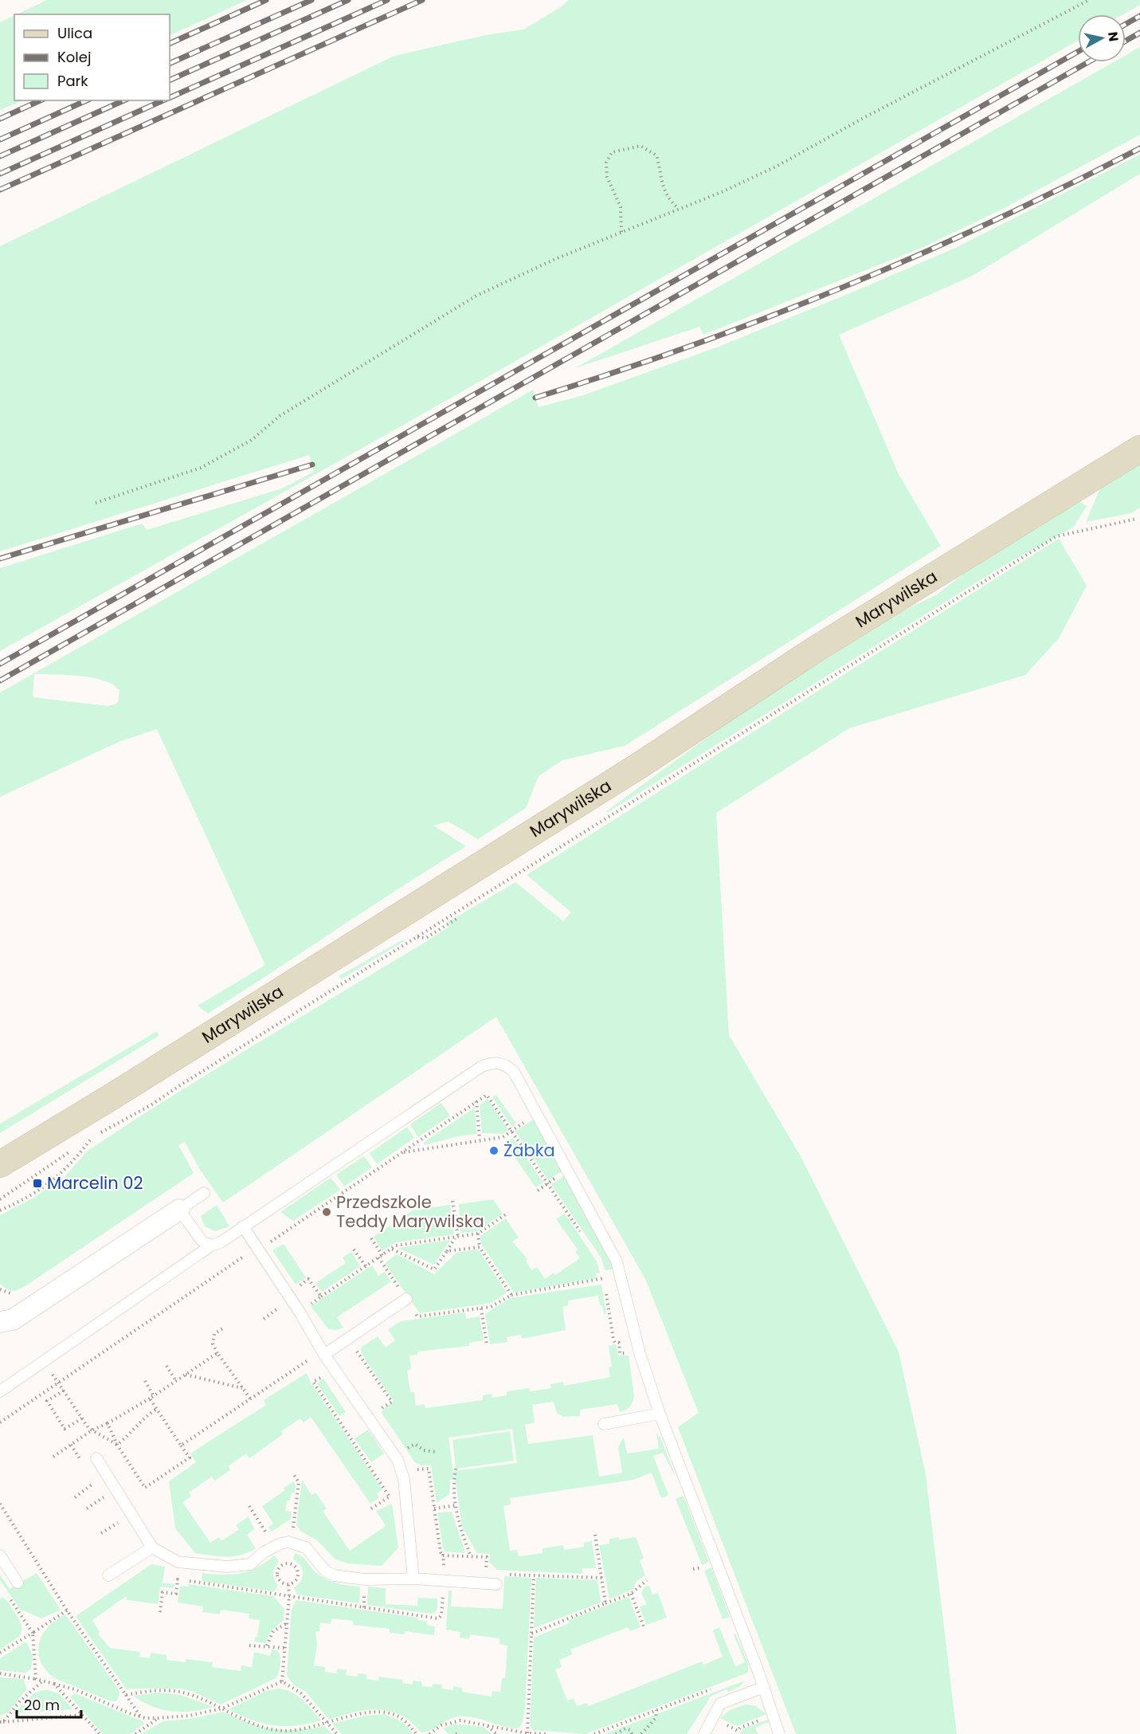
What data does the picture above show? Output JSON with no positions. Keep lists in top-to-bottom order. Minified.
{"streets":{"street":["Marywilska"]},"places":{"other":["Żabka","Przedszkole Teddy Marywilska"],"transit":["Marcelin 02"]},"legend":["Ulica","Kolej","Park"],"scale_bar":"20 m","north":"right"}
